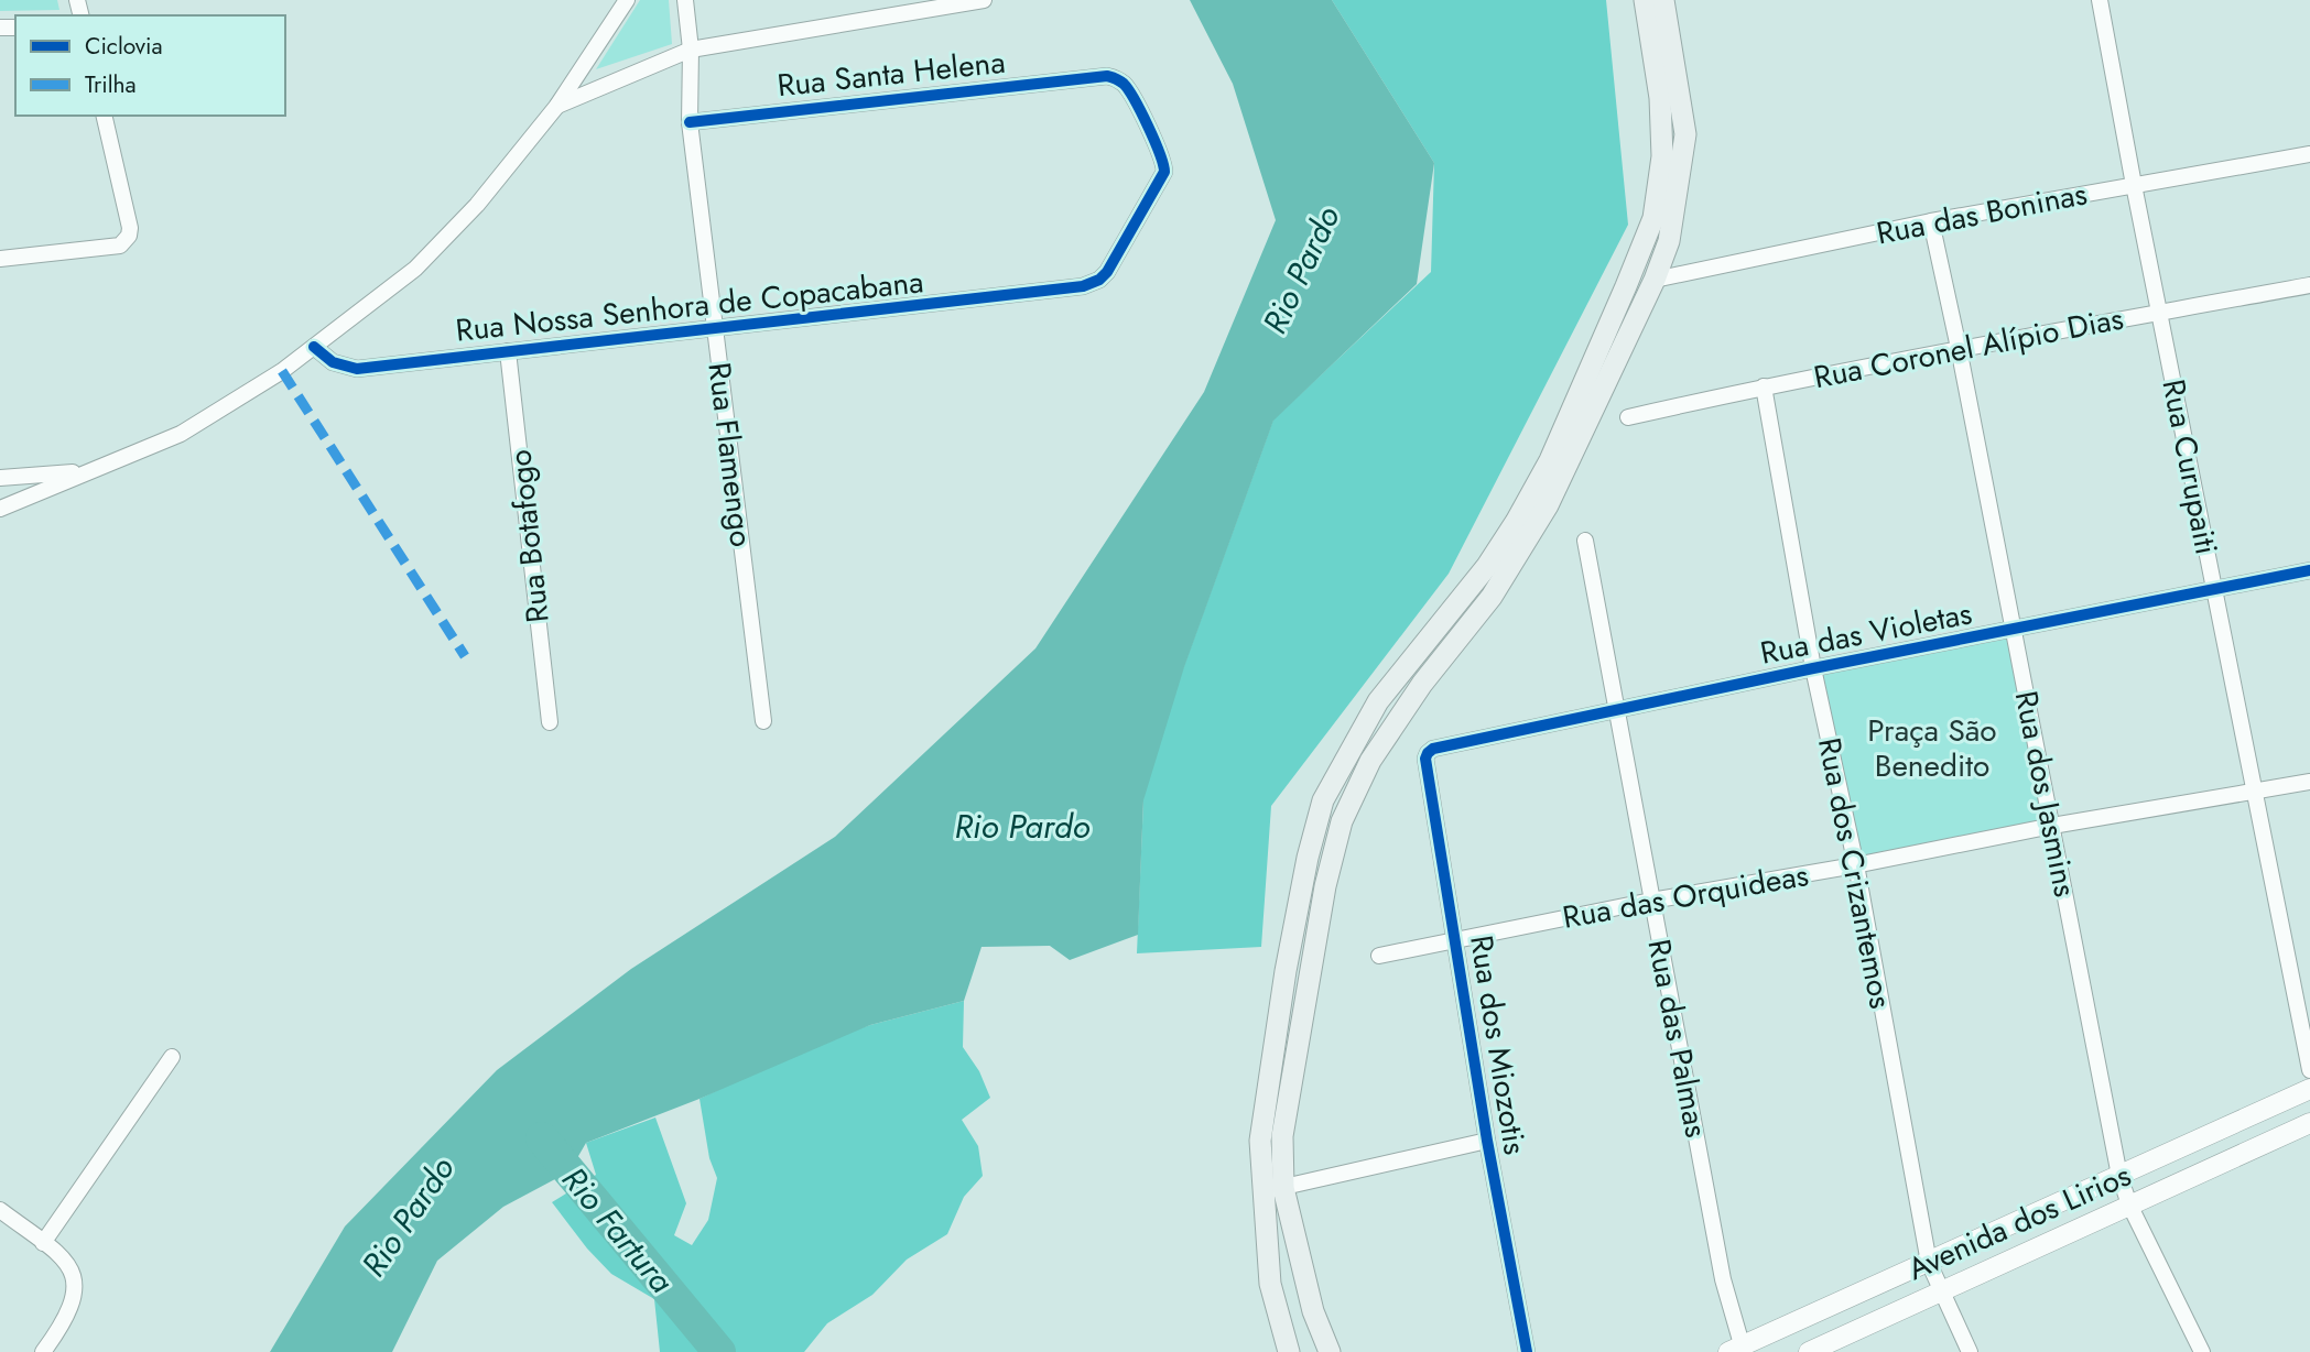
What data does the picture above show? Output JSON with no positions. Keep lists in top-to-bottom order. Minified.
{"streets":{"street":["Rua Santa Helena","Rua das Boninas","Rua Nossa Senhora de Copacabana","Rua Coronel Alípio Dias","Rua Flamengo","Rua Curupaiti","Rua Botafogo","Rua das Violetas","Rua dos Jasmins","Rua dos Crizantemos","Rua das Orquideas","Rua das Palmas","Rua dos Miozotis","Avenida dos Lirios"]},"crossings":[["Rua Santa Helena","Rua Nossa Senhora de Copacabana"],["Rua Santa Helena","Rua Flamengo"],["Rua das Boninas","Rua Curupaiti"],["Rua das Boninas","Rua dos Jasmins"],["Rua Nossa Senhora de Copacabana","Rua Flamengo"],["Rua Nossa Senhora de Copacabana","Rua Botafogo"],["Rua Coronel Alípio Dias","Rua Curupaiti"],["Rua Coronel Alípio Dias","Rua dos Jasmins"],["Rua Coronel Alípio Dias","Rua dos Crizantemos"],["Rua Curupaiti","Rua das Violetas"],["Rua Curupaiti","Rua das Orquideas"],["Rua das Violetas","Rua dos Jasmins"],["Rua das Violetas","Rua dos Crizantemos"],["Rua das Violetas","Rua das Palmas"],["Rua das Violetas","Rua dos Miozotis"],["Rua dos Jasmins","Rua das Orquideas"],["Rua dos Jasmins","Avenida dos Lirios"],["Rua dos Crizantemos","Rua das Orquideas"],["Rua dos Crizantemos","Avenida dos Lirios"],["Rua das Orquideas","Rua das Palmas"],["Rua das Orquideas","Rua dos Miozotis"],["Rua das Palmas","Avenida dos Lirios"]],"water":["Rio Pardo","Rio Fartura"],"parks":["Praça São Benedito"],"legend":["Ciclovia","Trilha"]}
